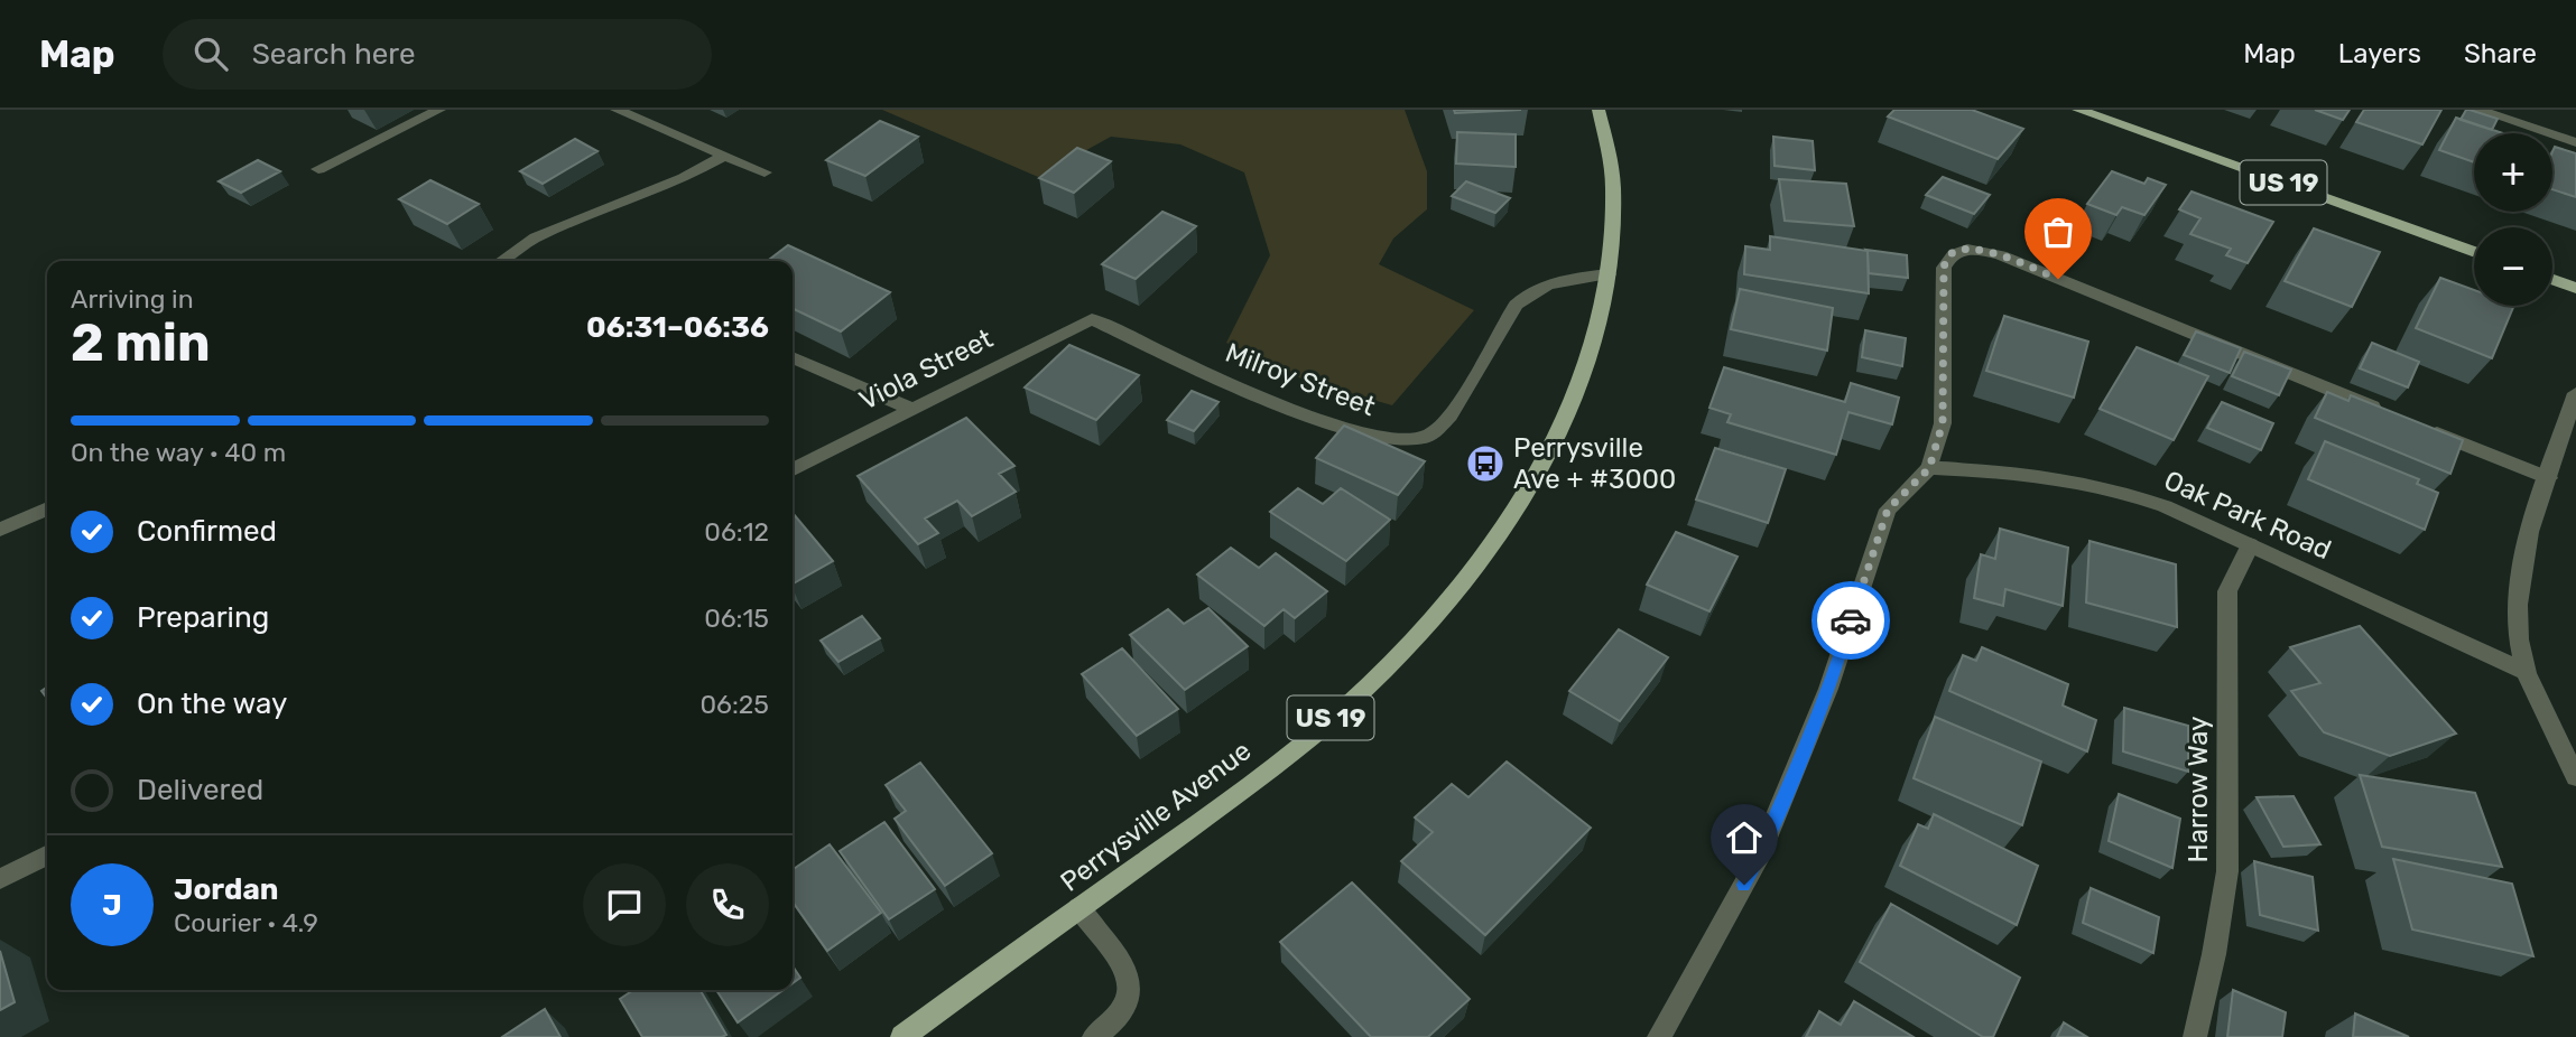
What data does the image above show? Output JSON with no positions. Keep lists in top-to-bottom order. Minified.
{"streets":{"main road":["US 19","Perrysville Avenue"],"street":["Viola Street","Milroy Street","Oak Park Road","Harrow Way"]},"crossings":[["Viola Street","Milroy Street"],["Milroy Street","Perrysville Avenue"],["Oak Park Road","Harrow Way"]],"places":{"bus stop":["Perrysville Ave + #3000"]},"page":{"header":"Map","search":"Search here","nav":["Map","Layers","Share"],"map_buttons":["+","−"],"heading":["2 min","Arriving in","06:31–06:36"],"panel":["Jordan","Courier · 4.9"],"bar":"On the way · 40 m","list":[["Confirmed","06:12"],["Preparing","06:15"],["On the way","06:25"],"Delivered"],"round":"J"}}
